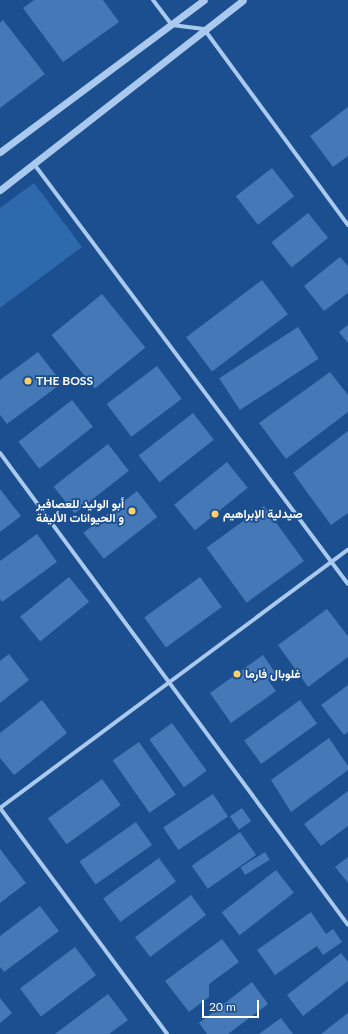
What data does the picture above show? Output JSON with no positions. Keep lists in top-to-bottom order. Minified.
{"places":["THE BOSS","أبو الوليد للعصافير و الحيوانات الأليفة","صيدلية الإبراهيم","غلوبال فارما"],"scale_bar":"20 m"}
